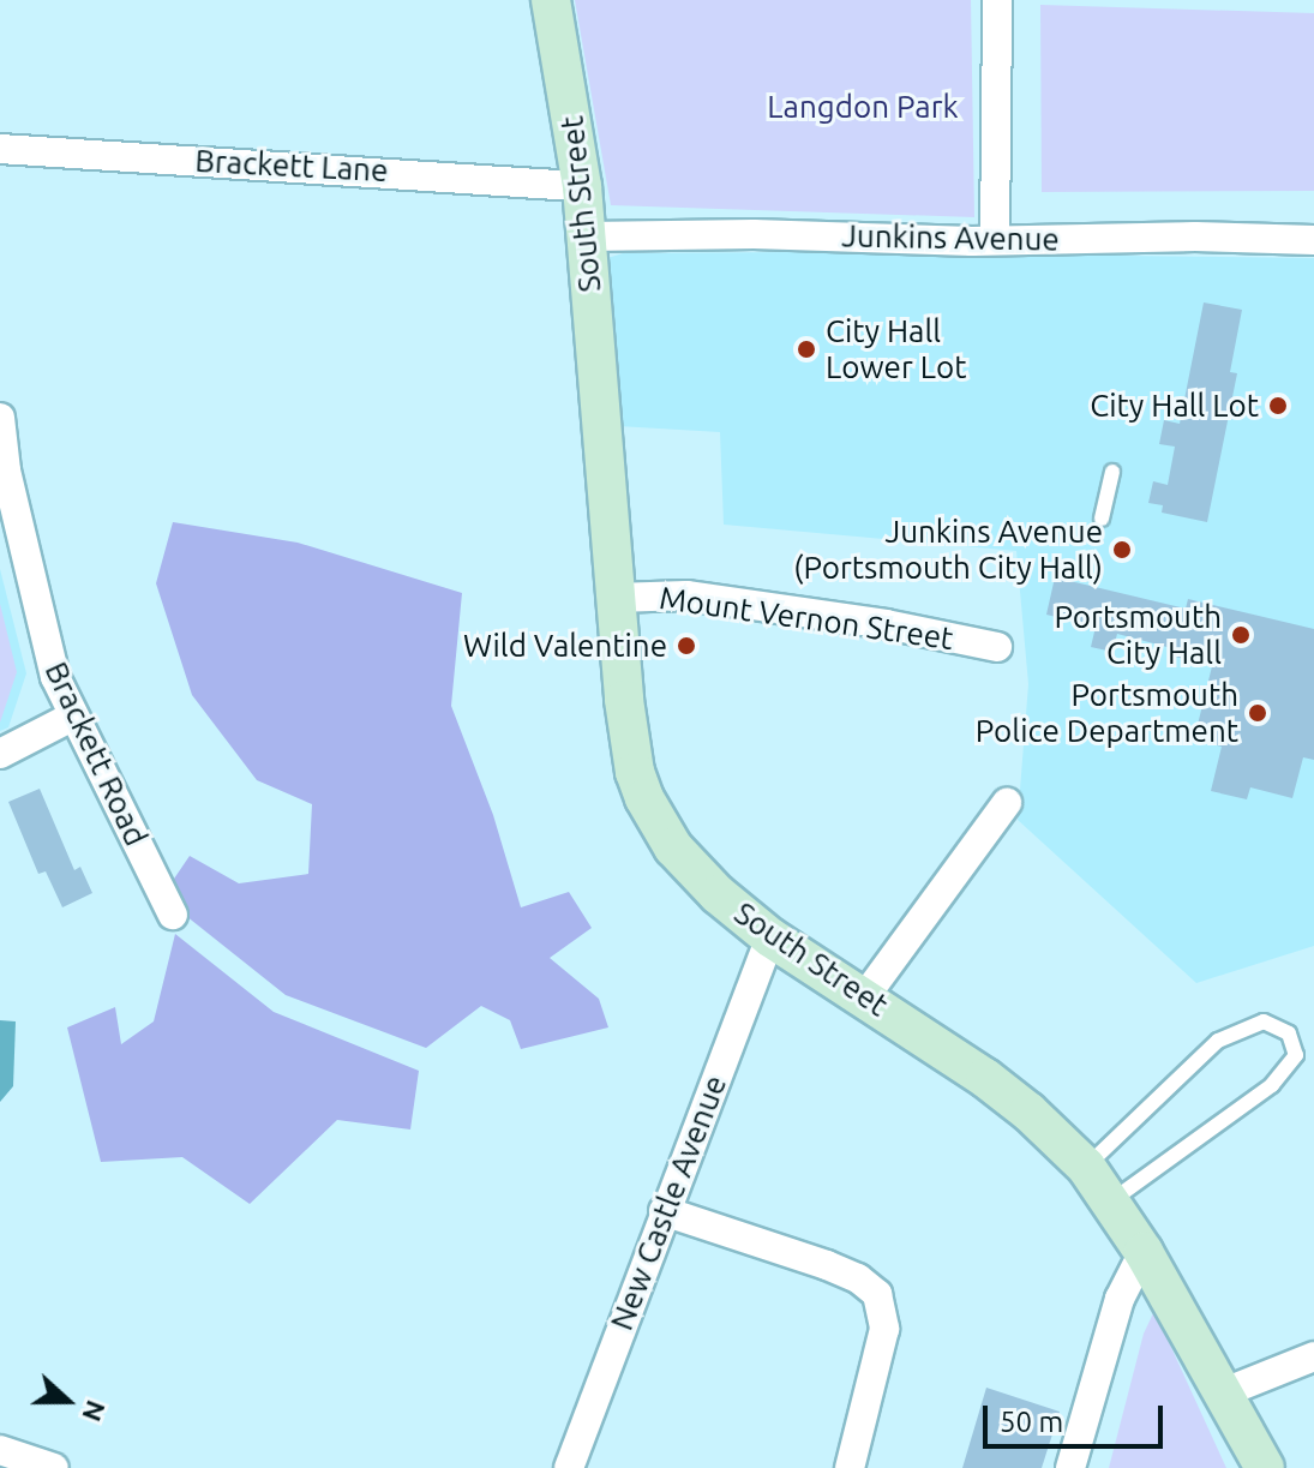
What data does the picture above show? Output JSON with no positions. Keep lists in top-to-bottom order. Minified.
{"streets":{"street":["Brackett Lane","South Street","Junkins Avenue","Mount Vernon Street","Brackett Road","New Castle Avenue"]},"crossings":[["Brackett Lane","South Street"],["South Street","Junkins Avenue"],["South Street","Mount Vernon Street"],["South Street","New Castle Avenue"]],"parks":["Langdon Park"],"places":["City Hall Lower Lot","City Hall Lot","Junkins Avenue (Portsmouth City Hall)","Portsmouth City Hall","Wild Valentine","Portsmouth Police Department"],"scale_bar":"50 m","north":"right"}
